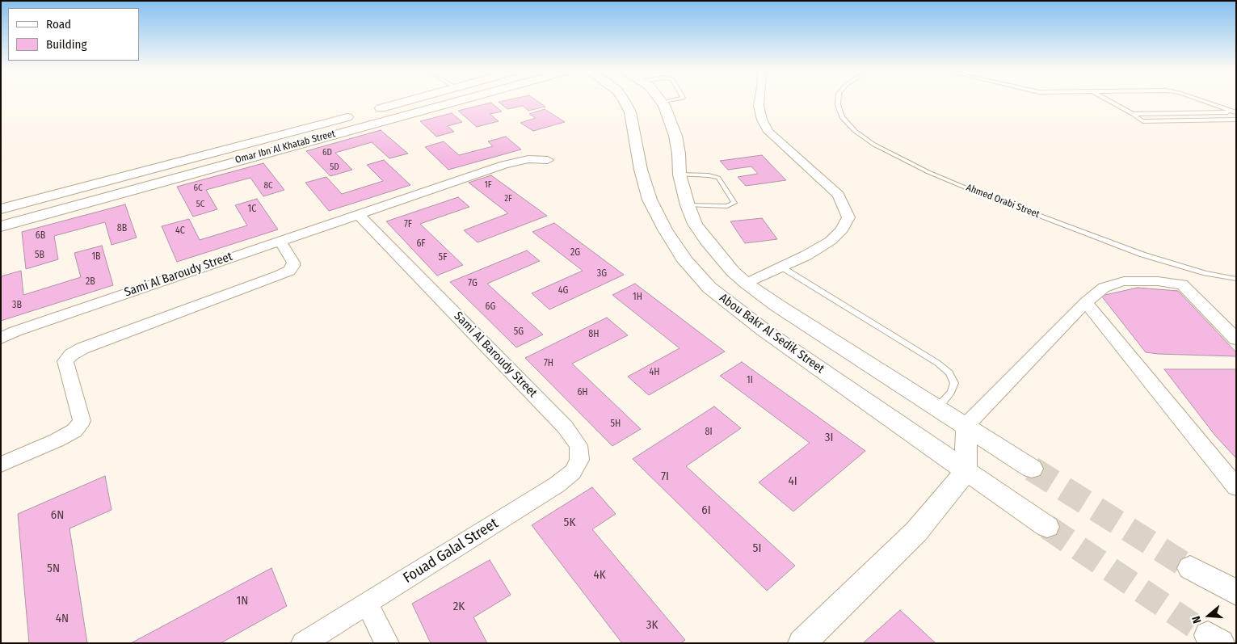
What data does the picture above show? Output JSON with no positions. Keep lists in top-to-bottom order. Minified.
{"streets":{"street":["Omar Ibn Al Khatab Street","Sami Al Baroudy Street","Abou Bakr Al Sedik Street","Fouad Galal Street"],"lane":["Ahmed Orabi Street"]},"crossings":[["Sami Al Baroudy Street","Fouad Galal Street"]],"house_numbers":["6D","5D","1F","8C","6C","2F","5C","1C","7F","8B","4C","6B","6F","2G","5B","1B","5F","3G","2B","7G","4G","1H","3B","6G","5G","8H","7H","4H","1I","6H","5H","8I","3I","7I","4I","6I","6N","5K","5I","5N","4K","1N","2K","4N","3K"],"legend":["Road","Building"],"north":"left"}
